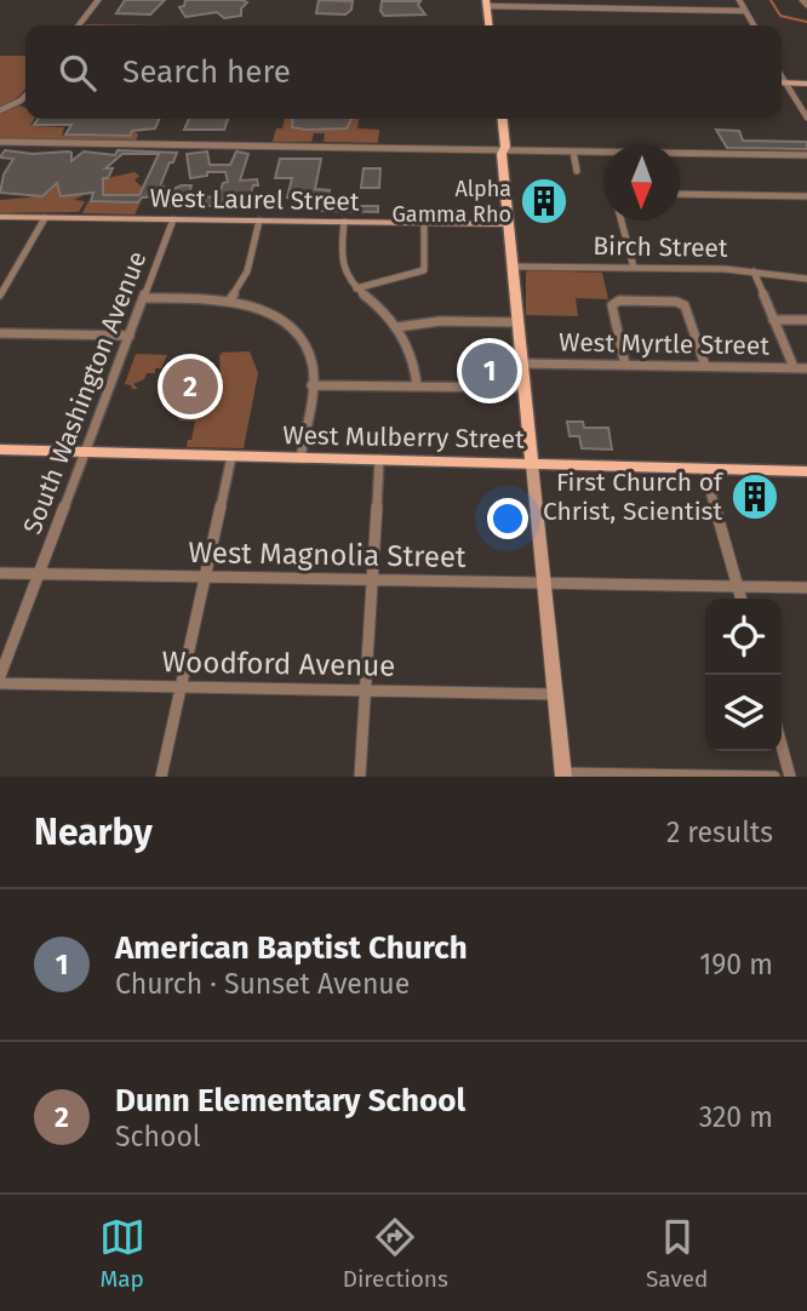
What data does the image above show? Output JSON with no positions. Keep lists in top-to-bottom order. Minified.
{"streets":{"main road":["West Laurel Street","West Mulberry Street"],"street":["Birch Street","West Myrtle Street","South Washington Avenue","West Magnolia Street","Woodford Avenue"]},"crossings":[["West Laurel Street","South Washington Avenue"],["South Washington Avenue","West Mulberry Street"],["South Washington Avenue","West Magnolia Street"]],"places":{"building":["Alpha Gamma Rho","First Church of Christ, Scientist"]},"north":"bottom","page":{"search":"Search here","pins":["1","2"],"heading":["Nearby","2 results"],"list":[{"mark":"1","name":"American Baptist Church","note":"Church · Sunset Avenue","value":"190 m"},{"mark":"2","name":"Dunn Elementary School","note":"School","value":"320 m"}],"nav":["Map","Directions","Saved"]}}
